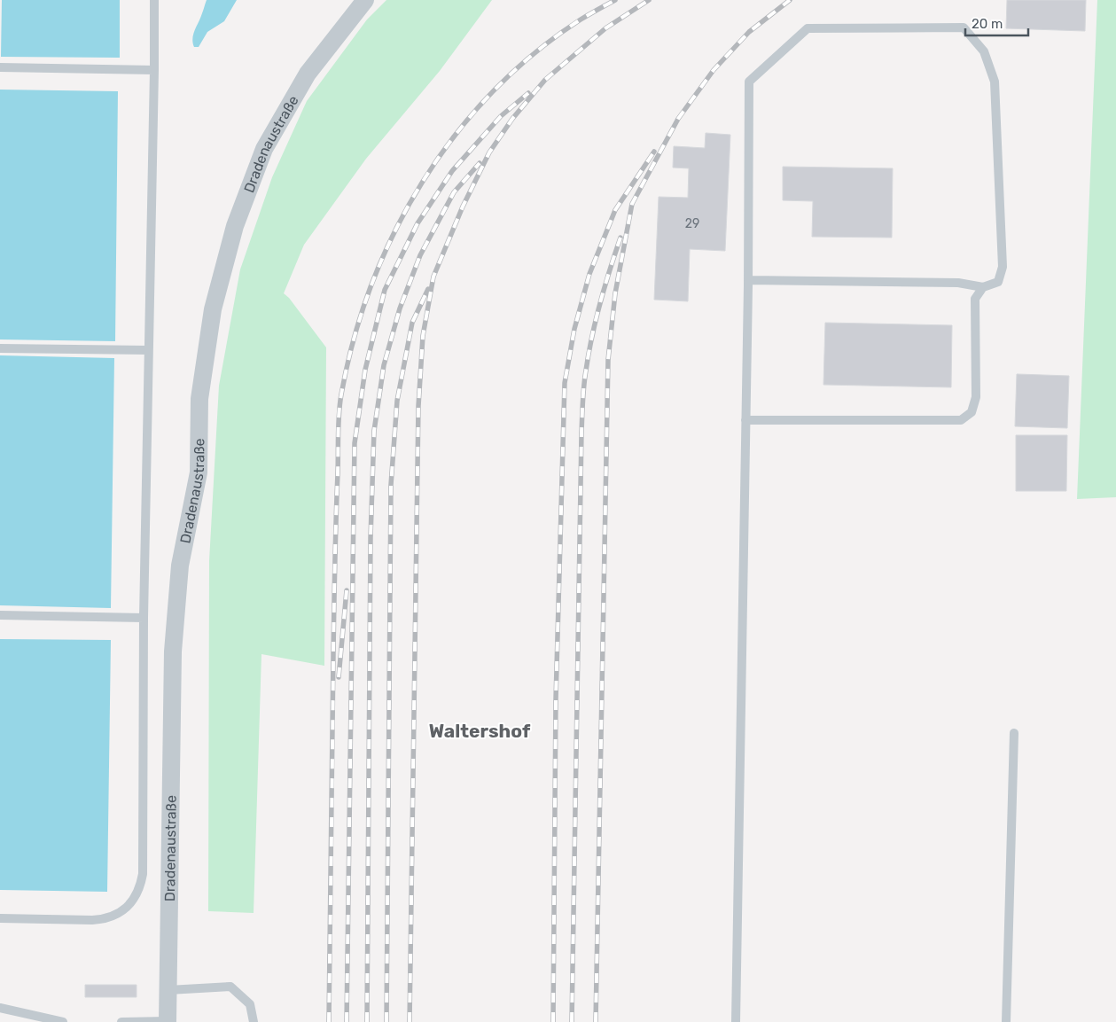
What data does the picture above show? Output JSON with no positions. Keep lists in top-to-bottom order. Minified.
{"streets":{"street":["Dradenaustraße"]},"districts":["Waltershof"],"house_numbers":["29"],"scale_bar":"20 m"}
